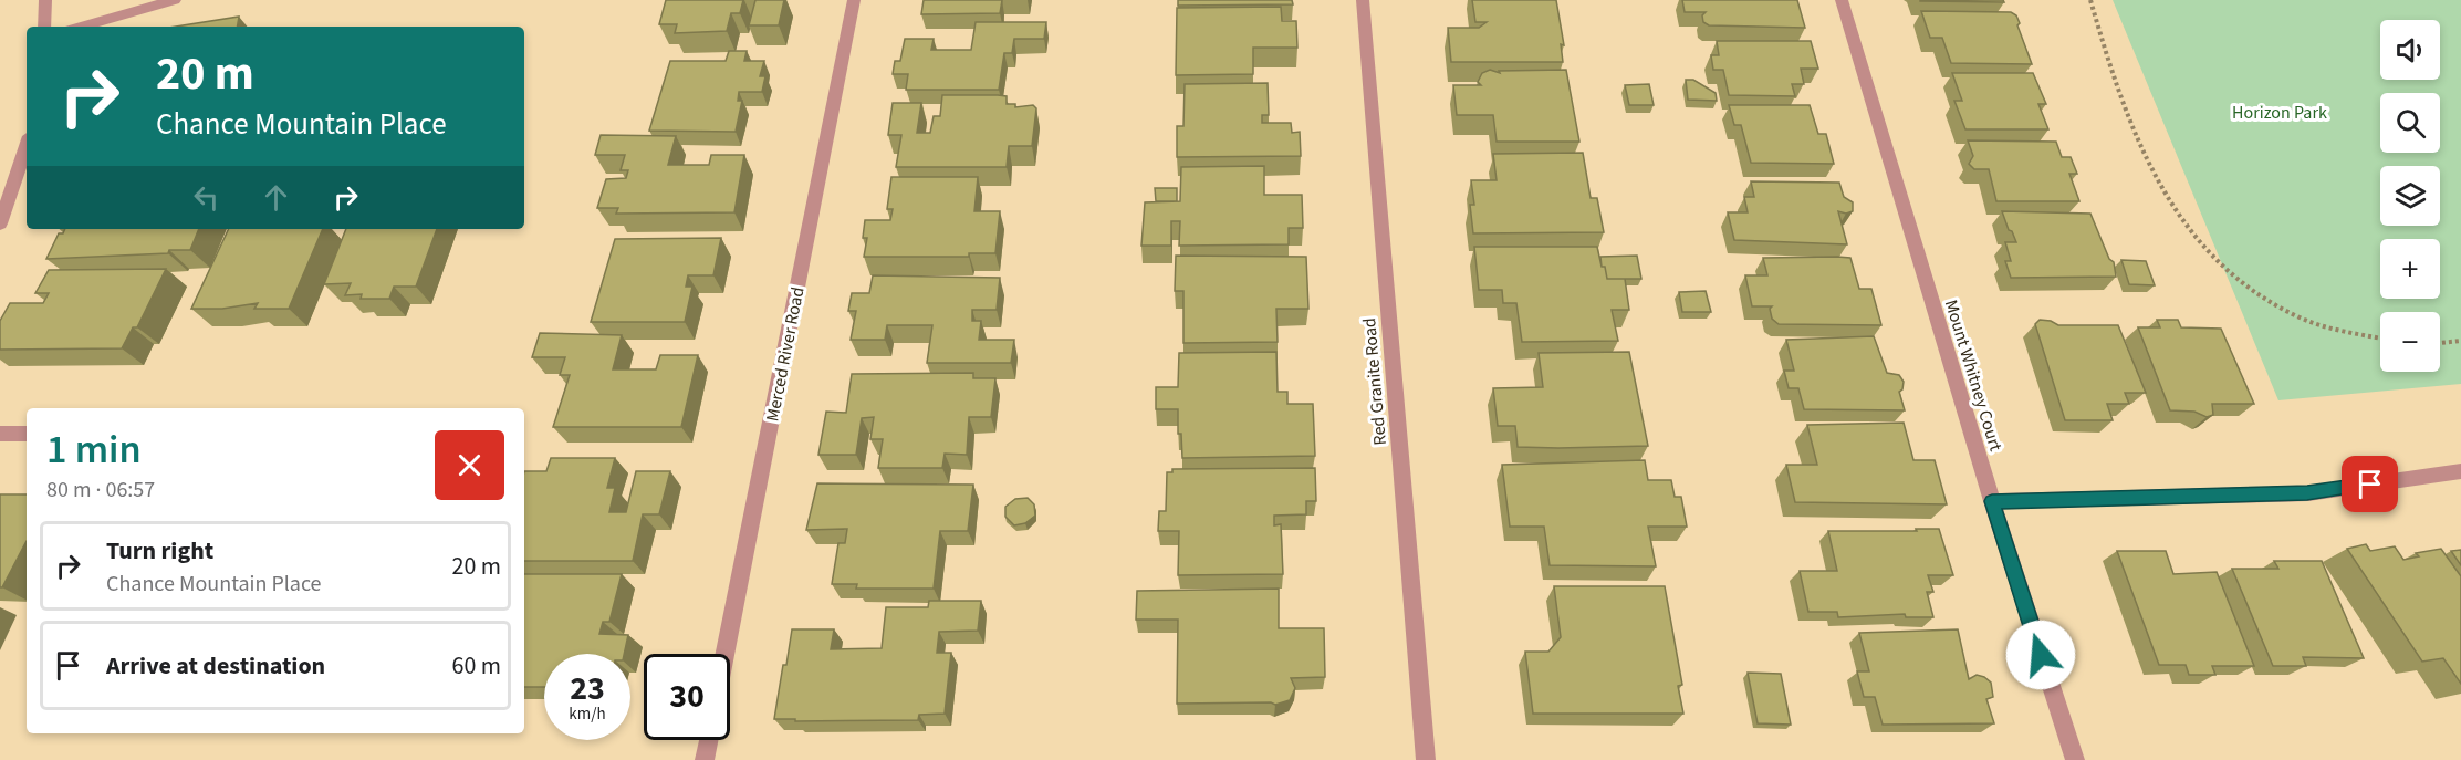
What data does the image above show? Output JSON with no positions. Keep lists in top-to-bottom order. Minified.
{"streets":{"street":["Merced River Road","Mount Whitney Court","Red Granite Road"]},"parks":["Horizon Park"],"page":{"map_buttons":["+","−"],"turn":["20 m","Chance Mountain Place"],"heading":["1 min","80 m · 06:57"],"list":[{"name":"Turn right","note":"Chance Mountain Place","value":"20 m"},{"name":"Arrive at destination","value":"60 m"}],"speed":"23 km/h","limit":"30"}}
